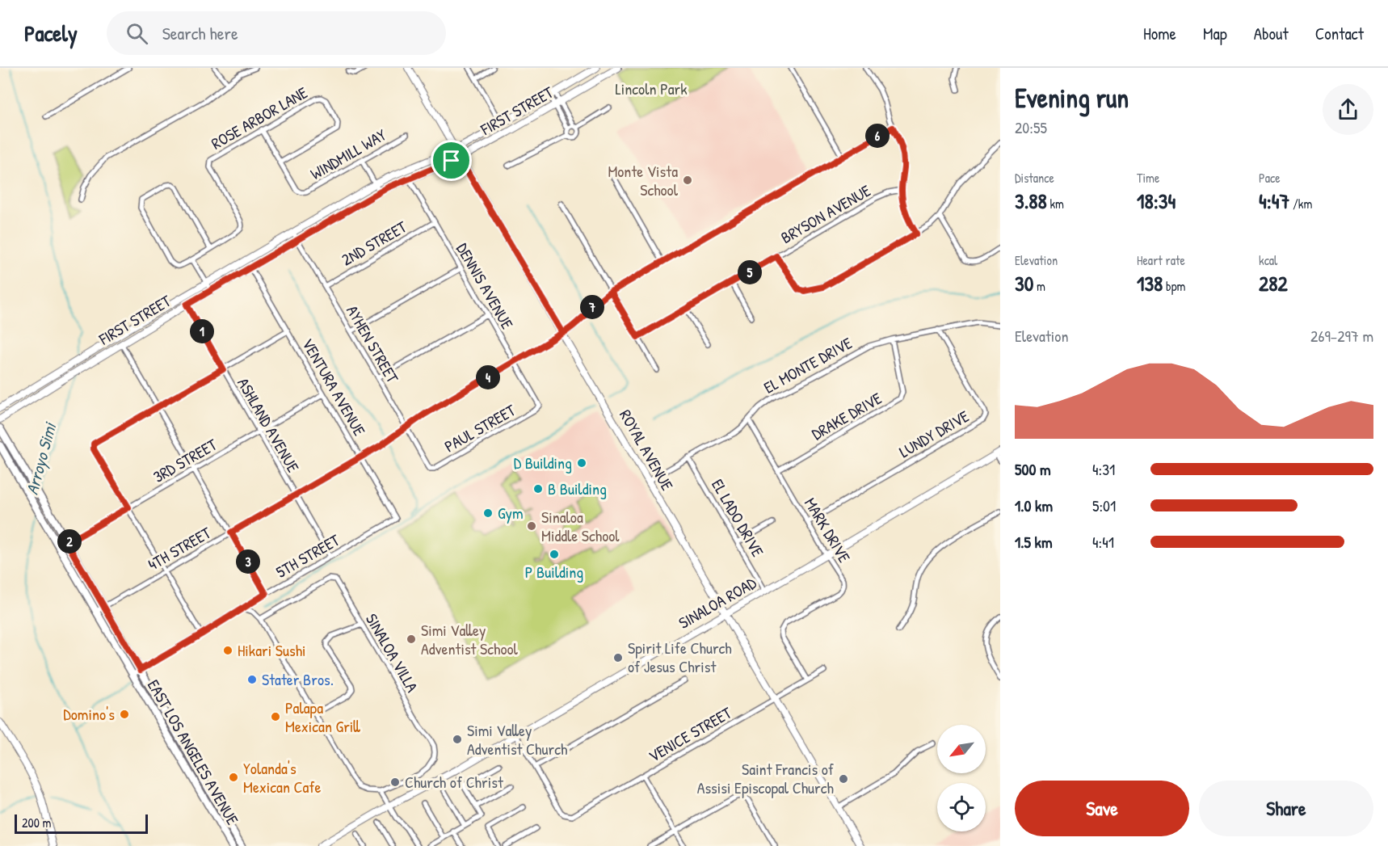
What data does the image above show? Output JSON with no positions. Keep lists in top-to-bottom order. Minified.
{"streets":{"main road":["FIRST STREET","ROYAL AVENUE","SINALOA ROAD","EAST LOS ANGELES AVENUE"],"street":["ROSE ARBOR LANE","WINDMILL WAY","BRYSON AVENUE","2ND STREET","DENNIS AVENUE","AYHEN STREET","EL MONTE DRIVE","VENTURA AVENUE","DRAKE DRIVE","ASHLAND AVENUE","PAUL STREET","LUNDY DRIVE","3RD STREET","EL LADO DRIVE","MARK DRIVE","4TH STREET","5TH STREET","SINALOA VILLA","VENICE STREET"]},"crossings":[["FIRST STREET","DENNIS AVENUE"],["FIRST STREET","AYHEN STREET"],["FIRST STREET","VENTURA AVENUE"],["FIRST STREET","ASHLAND AVENUE"],["FIRST STREET","ROYAL AVENUE"],["ROSE ARBOR LANE","WINDMILL WAY"],["2ND STREET","DENNIS AVENUE"],["2ND STREET","AYHEN STREET"],["DENNIS AVENUE","PAUL STREET"],["DENNIS AVENUE","4TH STREET"],["AYHEN STREET","PAUL STREET"],["AYHEN STREET","4TH STREET"],["EL MONTE DRIVE","DRAKE DRIVE"],["EL MONTE DRIVE","LUNDY DRIVE"],["EL MONTE DRIVE","ROYAL AVENUE"],["EL MONTE DRIVE","EL LADO DRIVE"],["EL MONTE DRIVE","MARK DRIVE"],["VENTURA AVENUE","3RD STREET"],["VENTURA AVENUE","4TH STREET"],["VENTURA AVENUE","5TH STREET"],["DRAKE DRIVE","MARK DRIVE"],["ASHLAND AVENUE","3RD STREET"],["ASHLAND AVENUE","4TH STREET"],["ASHLAND AVENUE","5TH STREET"],["LUNDY DRIVE","MARK DRIVE"],["ROYAL AVENUE","4TH STREET"],["ROYAL AVENUE","SINALOA ROAD"],["ROYAL AVENUE","VENICE STREET"],["3RD STREET","EAST LOS ANGELES AVENUE"],["EL LADO DRIVE","SINALOA ROAD"],["MARK DRIVE","SINALOA ROAD"],["MARK DRIVE","VENICE STREET"],["4TH STREET","EAST LOS ANGELES AVENUE"],["5TH STREET","EAST LOS ANGELES AVENUE"]],"water":["Arroyo Simi"],"parks":["Lincoln Park"],"places":["Monte Vista School","D Building","B Building","Gym","Sinaloa Middle School","P Building","Simi Valley Adventist School","Hikari Sushi","Spirit Life Church of Jesus Christ","Stater Bros.","Domino's","Palapa Mexican Grill","Simi Valley Adventist Church","Yolanda's Mexican Cafe","Saint Francis of Assisi Episcopal Church","Church of Christ"],"scale_bar":"200 m","north":"bottom left","page":{"header":"Pacely","search":"Search here","nav":["Home","Map","About","Contact"],"heading":["Evening run","20:55"],"pins":["6","5","7","1","4","2","3"],"stats":[["Distance","3.88 km"],["Time","18:34"],["Pace","4:47 /km"],["Elevation","30 m"],["Heart rate","138 bpm"],["kcal","282"]],"chart":["Elevation","269–297 m"],"list":[{"name":"500 m","note":"4:31"},{"name":"1.0 km","note":"5:01"},{"name":"1.5 km","note":"4:41"}],"buttons":["Save","Share"],"scale":"200 m"}}
